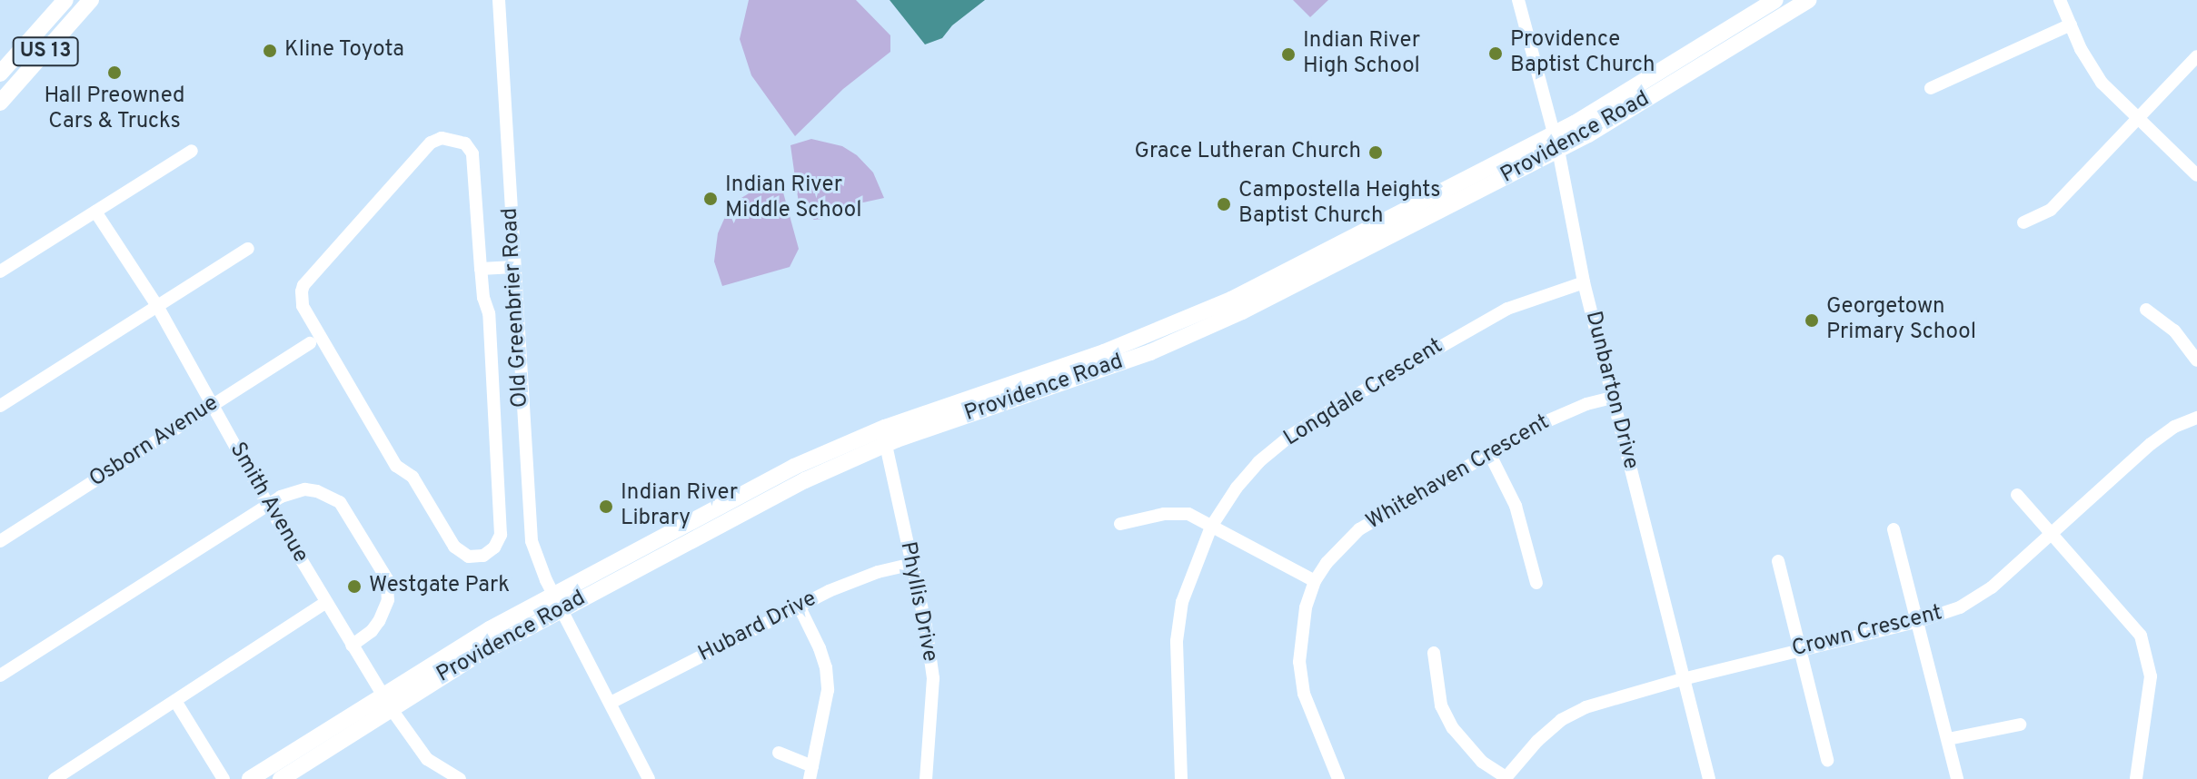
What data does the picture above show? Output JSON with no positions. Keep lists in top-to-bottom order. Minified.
{"streets":{"main road":["US 13","Providence Road"],"street":["Old Greenbrier Road","Dunbarton Drive","Longdale Crescent","Osborn Avenue","Whitehaven Crescent","Smith Avenue","Phyllis Drive","Hubard Drive","Crown Crescent"]},"crossings":[["Providence Road","Old Greenbrier Road"],["Providence Road","Dunbarton Drive"],["Providence Road","Smith Avenue"],["Providence Road","Phyllis Drive"],["Old Greenbrier Road","Hubard Drive"],["Dunbarton Drive","Longdale Crescent"],["Dunbarton Drive","Whitehaven Crescent"],["Dunbarton Drive","Crown Crescent"],["Osborn Avenue","Smith Avenue"],["Phyllis Drive","Hubard Drive"]],"places":["Kline Toyota","Providence Baptist Church","Indian River High School","Hall Preowned Cars & Trucks","Grace Lutheran Church","Indian River Middle School","Campostella Heights Baptist Church","Georgetown Primary School","Indian River Library","Westgate Park"]}
